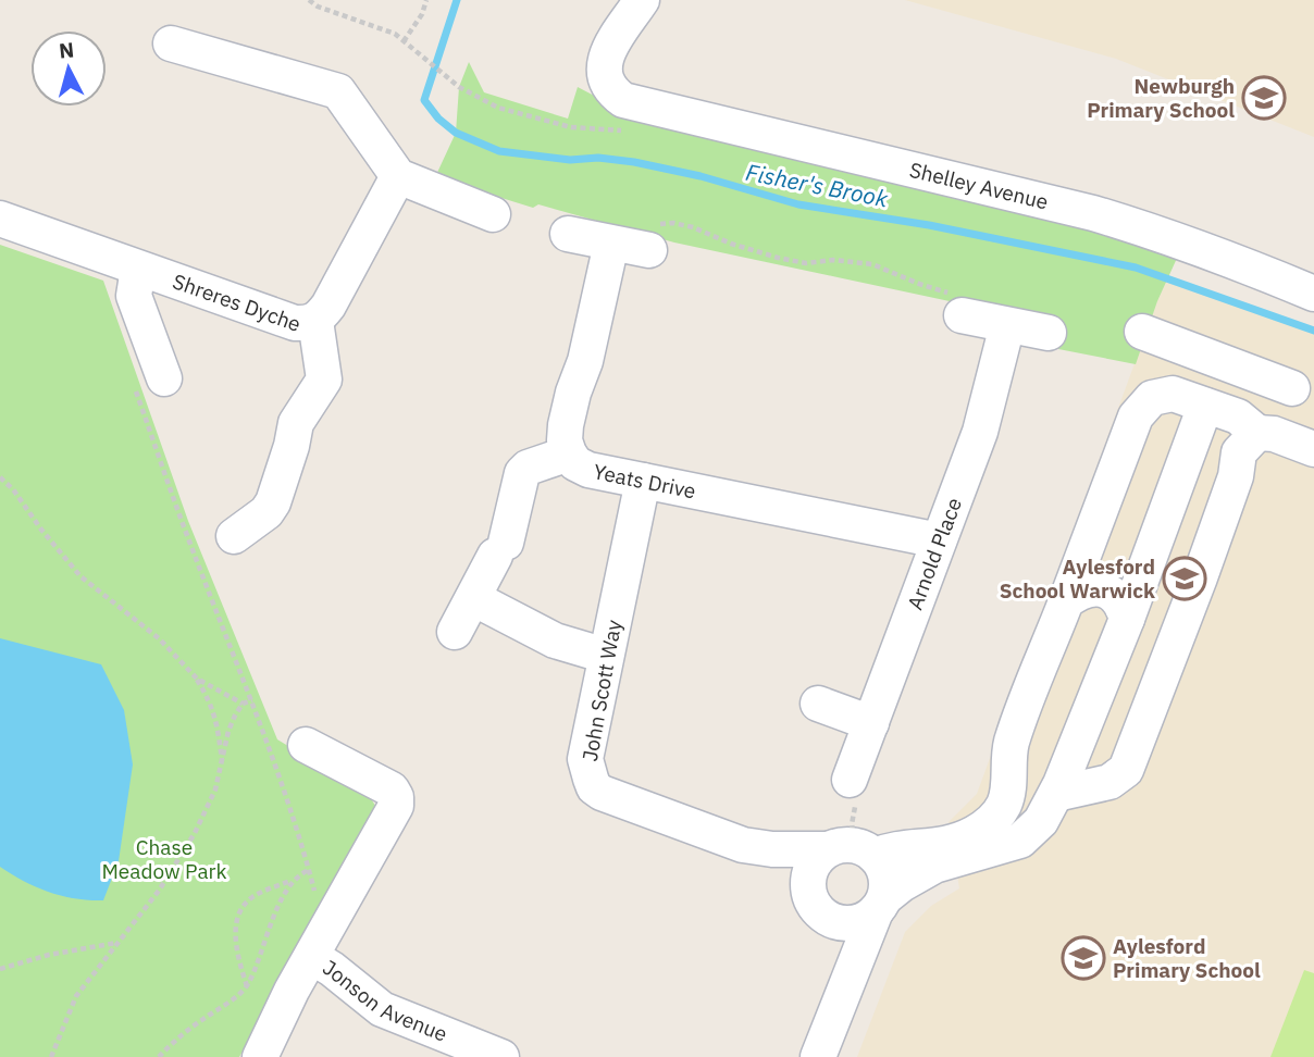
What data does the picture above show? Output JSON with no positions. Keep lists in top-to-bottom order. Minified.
{"streets":{"street":["Shelley Avenue","Shreres Dyche","Yeats Drive","Arnold Place","John Scott Way","Jonson Avenue"]},"crossings":[["Yeats Drive","Arnold Place"],["Yeats Drive","John Scott Way"]],"water":["Fisher's Brook"],"parks":["Chase Meadow Park"],"places":{"school or university":["Newburgh Primary School","Aylesford School Warwick","Aylesford Primary School"]},"north":"top"}
